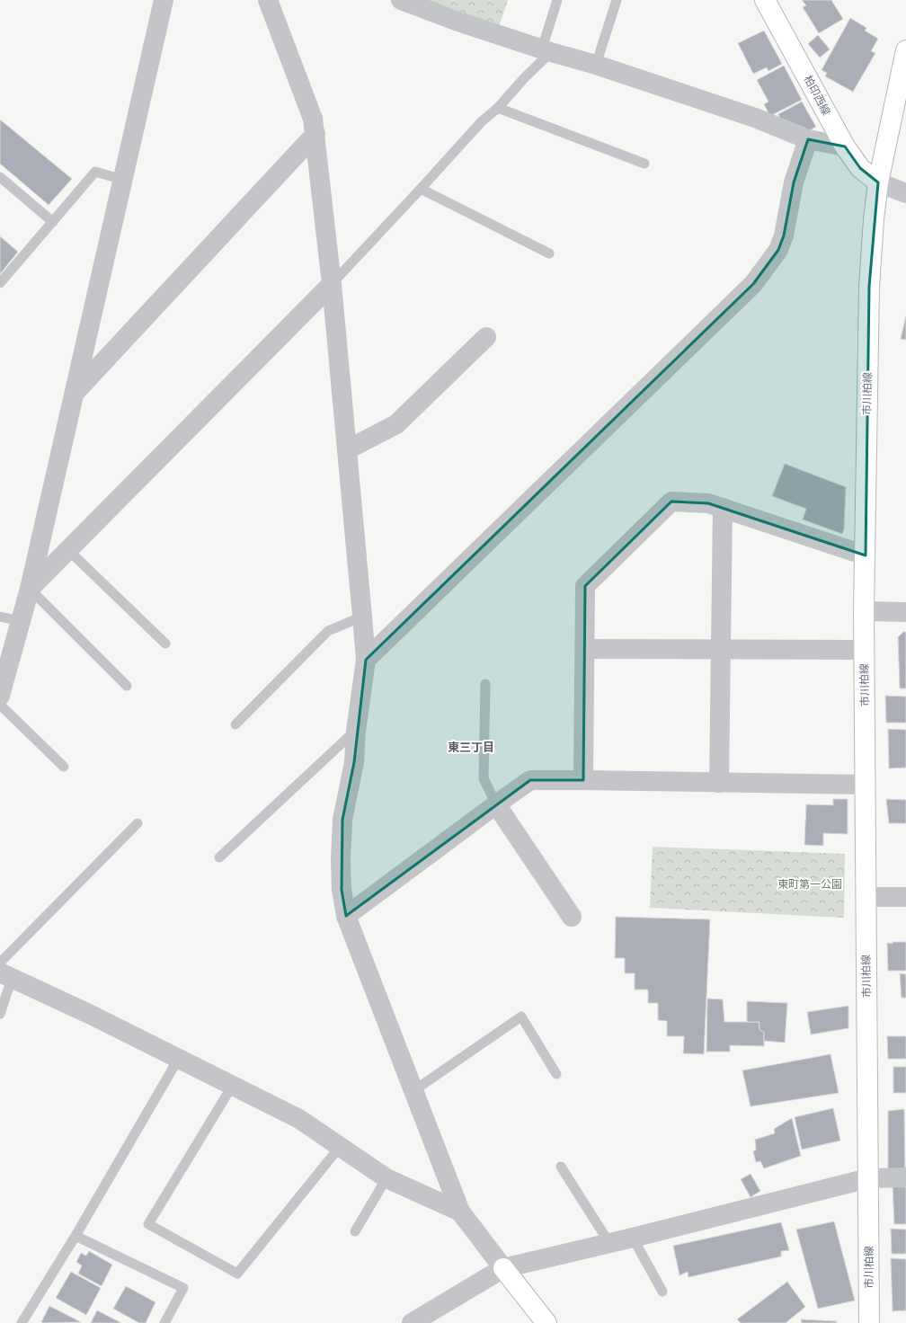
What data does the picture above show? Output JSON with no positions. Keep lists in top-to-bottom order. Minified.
{"streets":{"main road":["柏印西線","市川柏線"]},"crossings":[["柏印西線","市川柏線"]],"districts":["東三丁目"],"parks":["東町第一公園"]}
